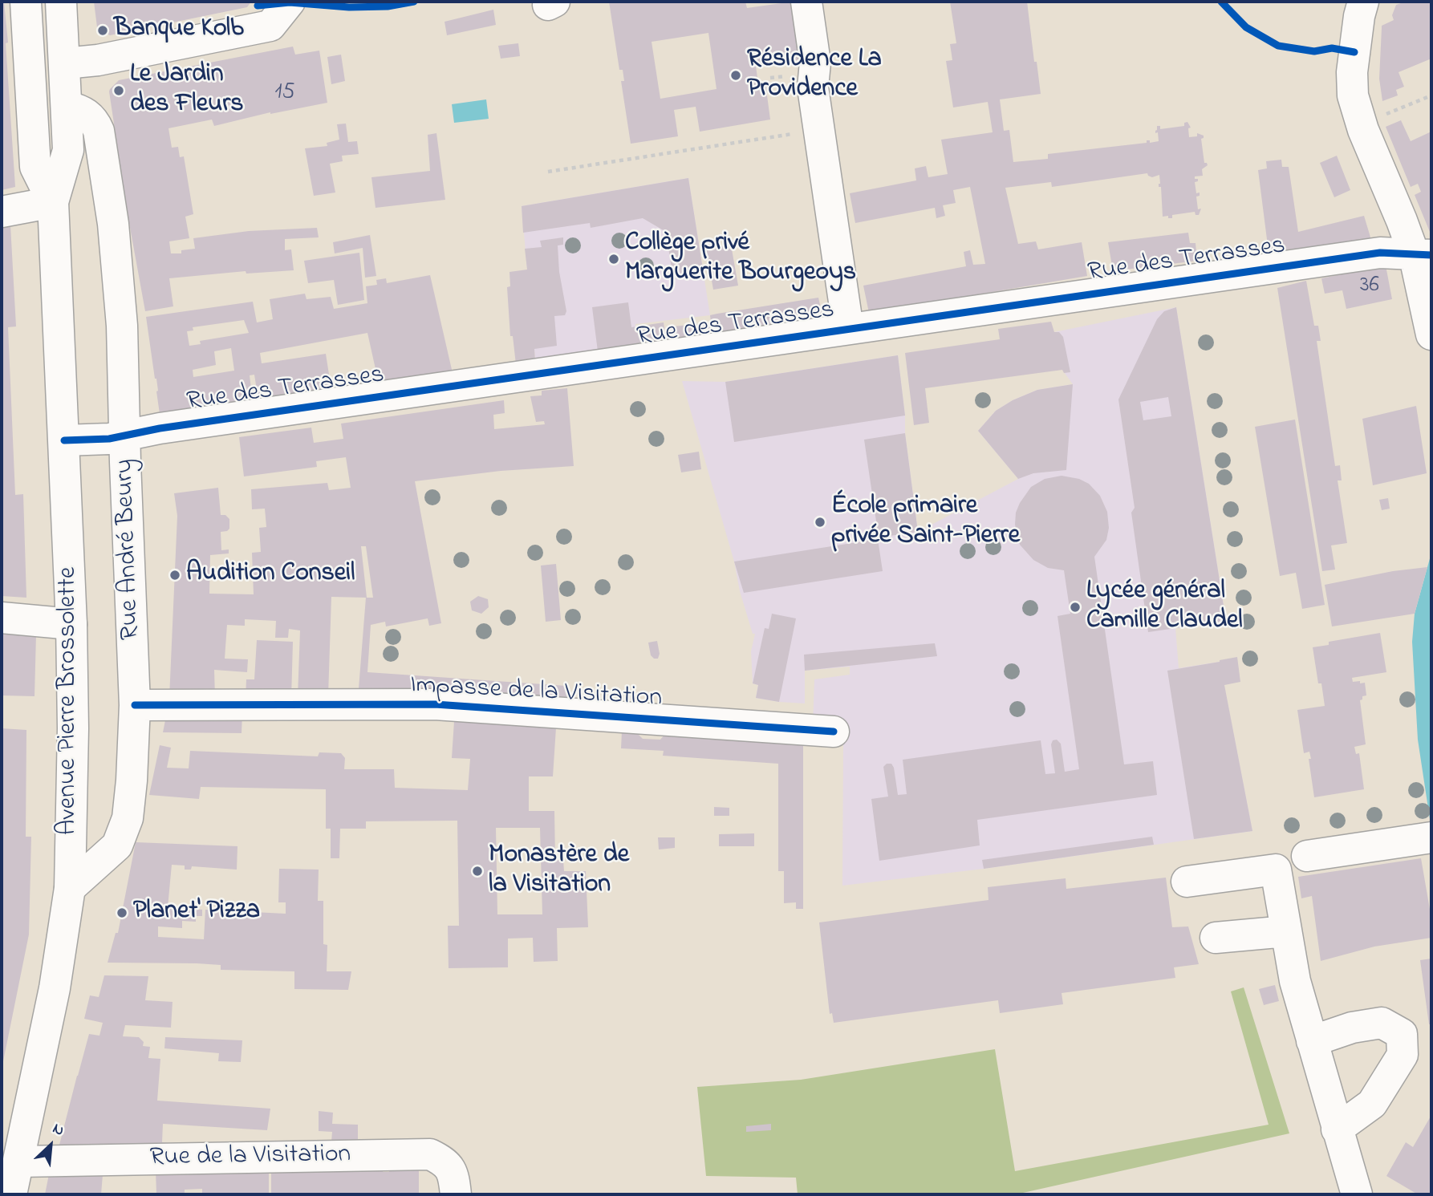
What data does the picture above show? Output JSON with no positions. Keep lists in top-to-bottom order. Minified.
{"streets":{"street":["Rue des Terrasses","Rue André Beury","Impasse de la Visitation","Avenue Pierre Brossolette","Rue de la Visitation"]},"crossings":[["Rue des Terrasses","Rue André Beury"],["Rue des Terrasses","Avenue Pierre Brossolette"],["Rue André Beury","Impasse de la Visitation"],["Rue André Beury","Avenue Pierre Brossolette"],["Avenue Pierre Brossolette","Rue de la Visitation"]],"places":["Banque Kolb","Résidence La Providence","Le Jardin des Fleurs","Collège privé Marguerite Bourgeoys","École primaire privée Saint-Pierre","Audition Conseil","Lycée général Camille Claudel","Monastère de la Visitation","Planet' Pizza"],"house_numbers":["15","36"],"north":"top right"}
